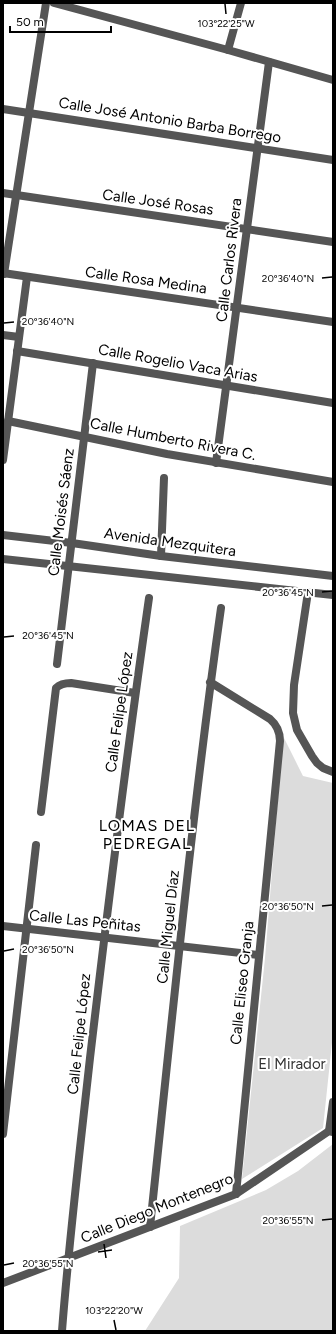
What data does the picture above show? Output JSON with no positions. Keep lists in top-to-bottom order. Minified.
{"streets":{"street":["Calle José Antonio Barba Borrego","Calle José Rosas","Calle Carlos Rivera","Calle Rosa Medina","Calle Rogelio Vaca Arias","Calle Humberto Rivera C.","Calle Moisés Sáenz","Avenida Mezquitera","Calle Felipe López","Calle Las Peñitas","Calle Miguel Díaz","Calle Eliseo Granja","Calle Diego Montenegro"]},"crossings":[["Calle José Antonio Barba Borrego","Calle Carlos Rivera"],["Calle José Rosas","Calle Carlos Rivera"],["Calle Carlos Rivera","Calle Rosa Medina"],["Calle Carlos Rivera","Calle Rogelio Vaca Arias"],["Calle Carlos Rivera","Calle Humberto Rivera C."],["Calle Rogelio Vaca Arias","Calle Moisés Sáenz"],["Calle Humberto Rivera C.","Calle Moisés Sáenz"],["Calle Moisés Sáenz","Avenida Mezquitera"],["Calle Felipe López","Calle Las Peñitas"],["Calle Felipe López","Calle Diego Montenegro"],["Calle Las Peñitas","Calle Miguel Díaz"],["Calle Las Peñitas","Calle Eliseo Granja"],["Calle Miguel Díaz","Calle Eliseo Granja"],["Calle Miguel Díaz","Calle Diego Montenegro"],["Calle Eliseo Granja","Calle Diego Montenegro"]],"districts":["LOMAS DEL PEDREGAL"],"parks":["El Mirador"],"scale_bar":"50 m","coordinates":["103°22'25\"W","20°36'40\"N","20°36'45\"N","20°36'50\"N","20°36'55\"N","103°22'20\"W"]}
